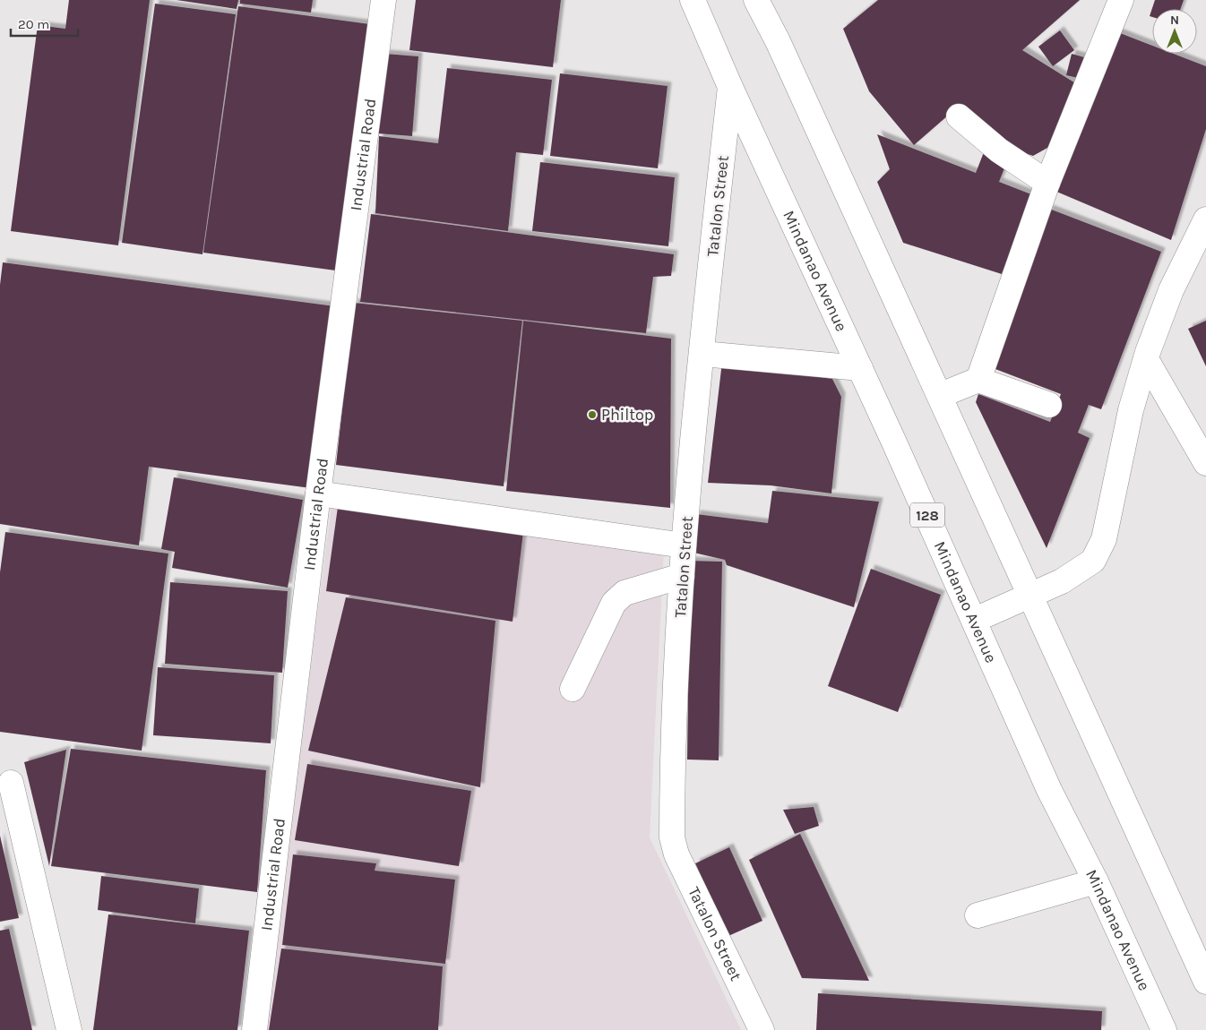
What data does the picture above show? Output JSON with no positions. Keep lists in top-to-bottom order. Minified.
{"streets":{"main road":["Industrial Road","Tatalon Street","Mindanao Avenue","128"]},"crossings":[["Tatalon Street","Mindanao Avenue"]],"places":["Philtop"],"scale_bar":"20 m","north":"top"}
